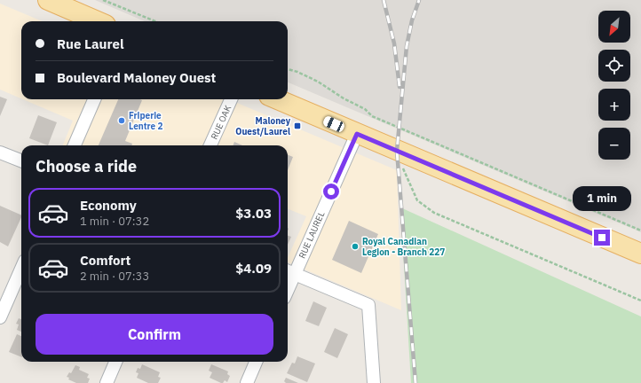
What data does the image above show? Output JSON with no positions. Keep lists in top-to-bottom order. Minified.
{"streets":{"street":["RUE OAK","RUE LAUREL"]},"places":{"other":["Friperie Lentre 2","Royal Canadian Legion - Branch 227"],"transit":["Maloney Ouest/Laurel"]},"north":"bottom left","page":{"map_buttons":["+","−"],"banner":["Rue Laurel","Boulevard Maloney Ouest"],"heading":"Choose a ride","bubble":"1 min","list":[{"name":"Economy","note":"1 min · 07:32","value":"$3.03"},{"name":"Comfort","note":"2 min · 07:33","value":"$4.09"}],"buttons":"Confirm"}}
